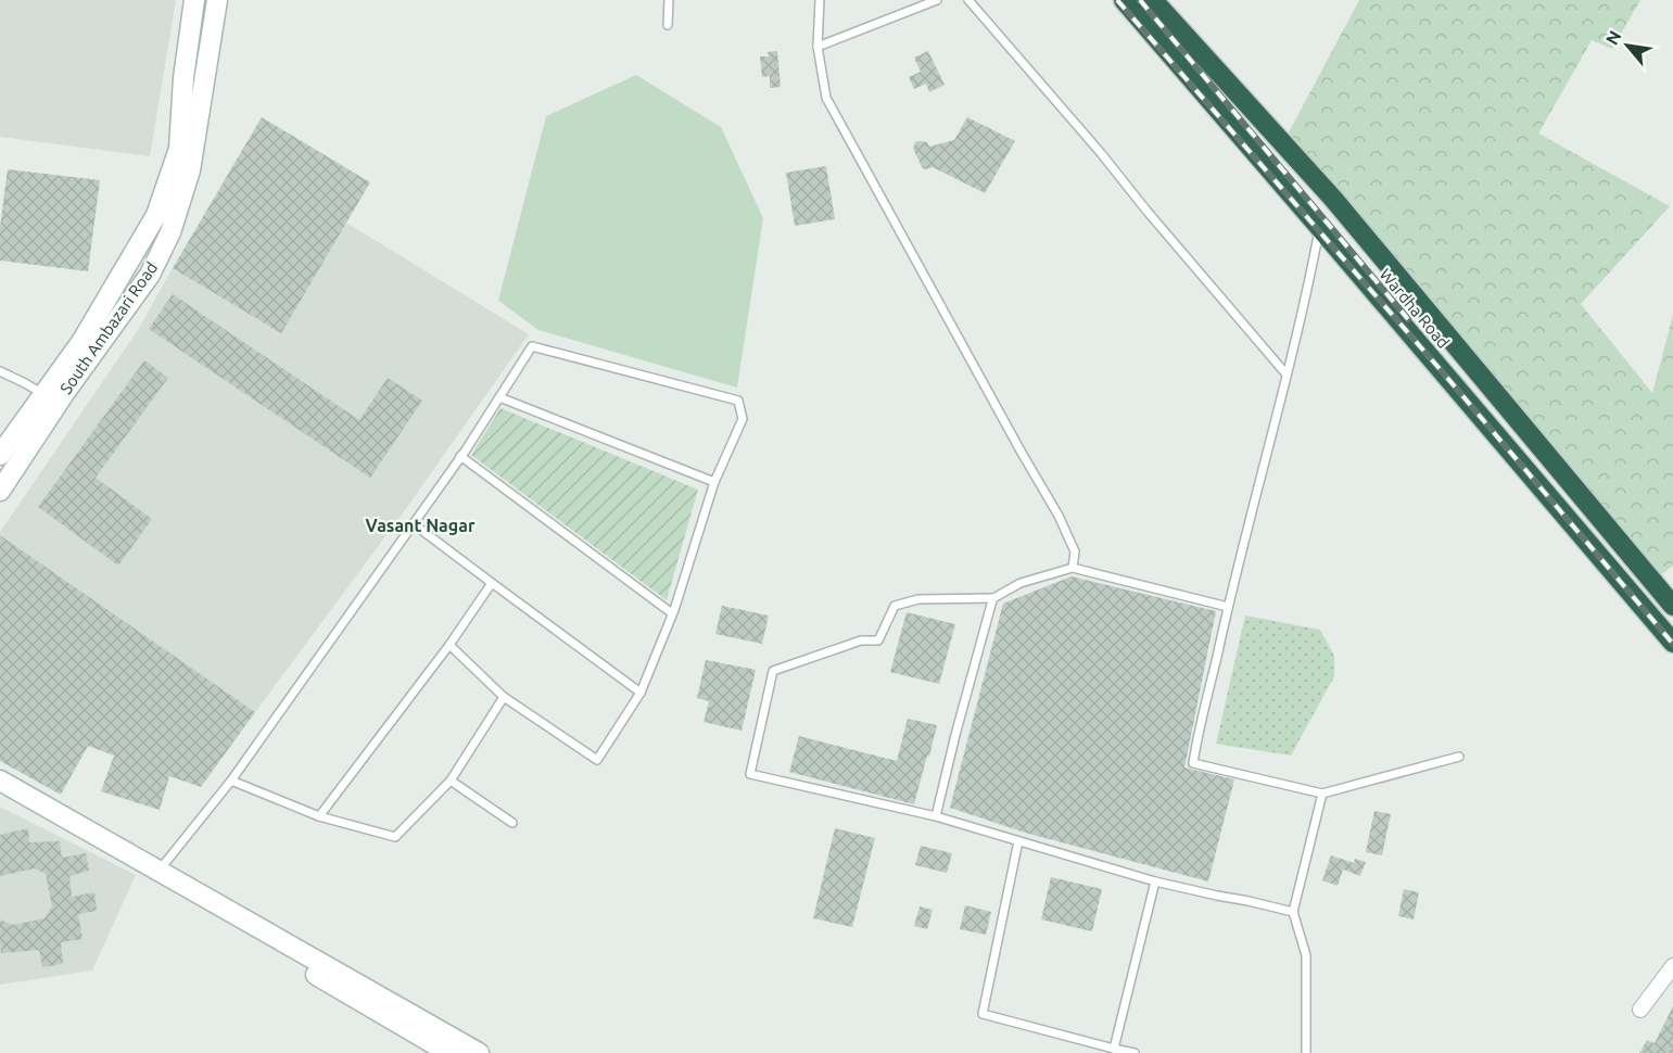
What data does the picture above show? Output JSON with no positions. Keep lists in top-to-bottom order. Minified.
{"streets":{"highway":["Wardha Road"],"main road":["South Ambazari Road"]},"districts":["Vasant Nagar"],"north":"top left"}
